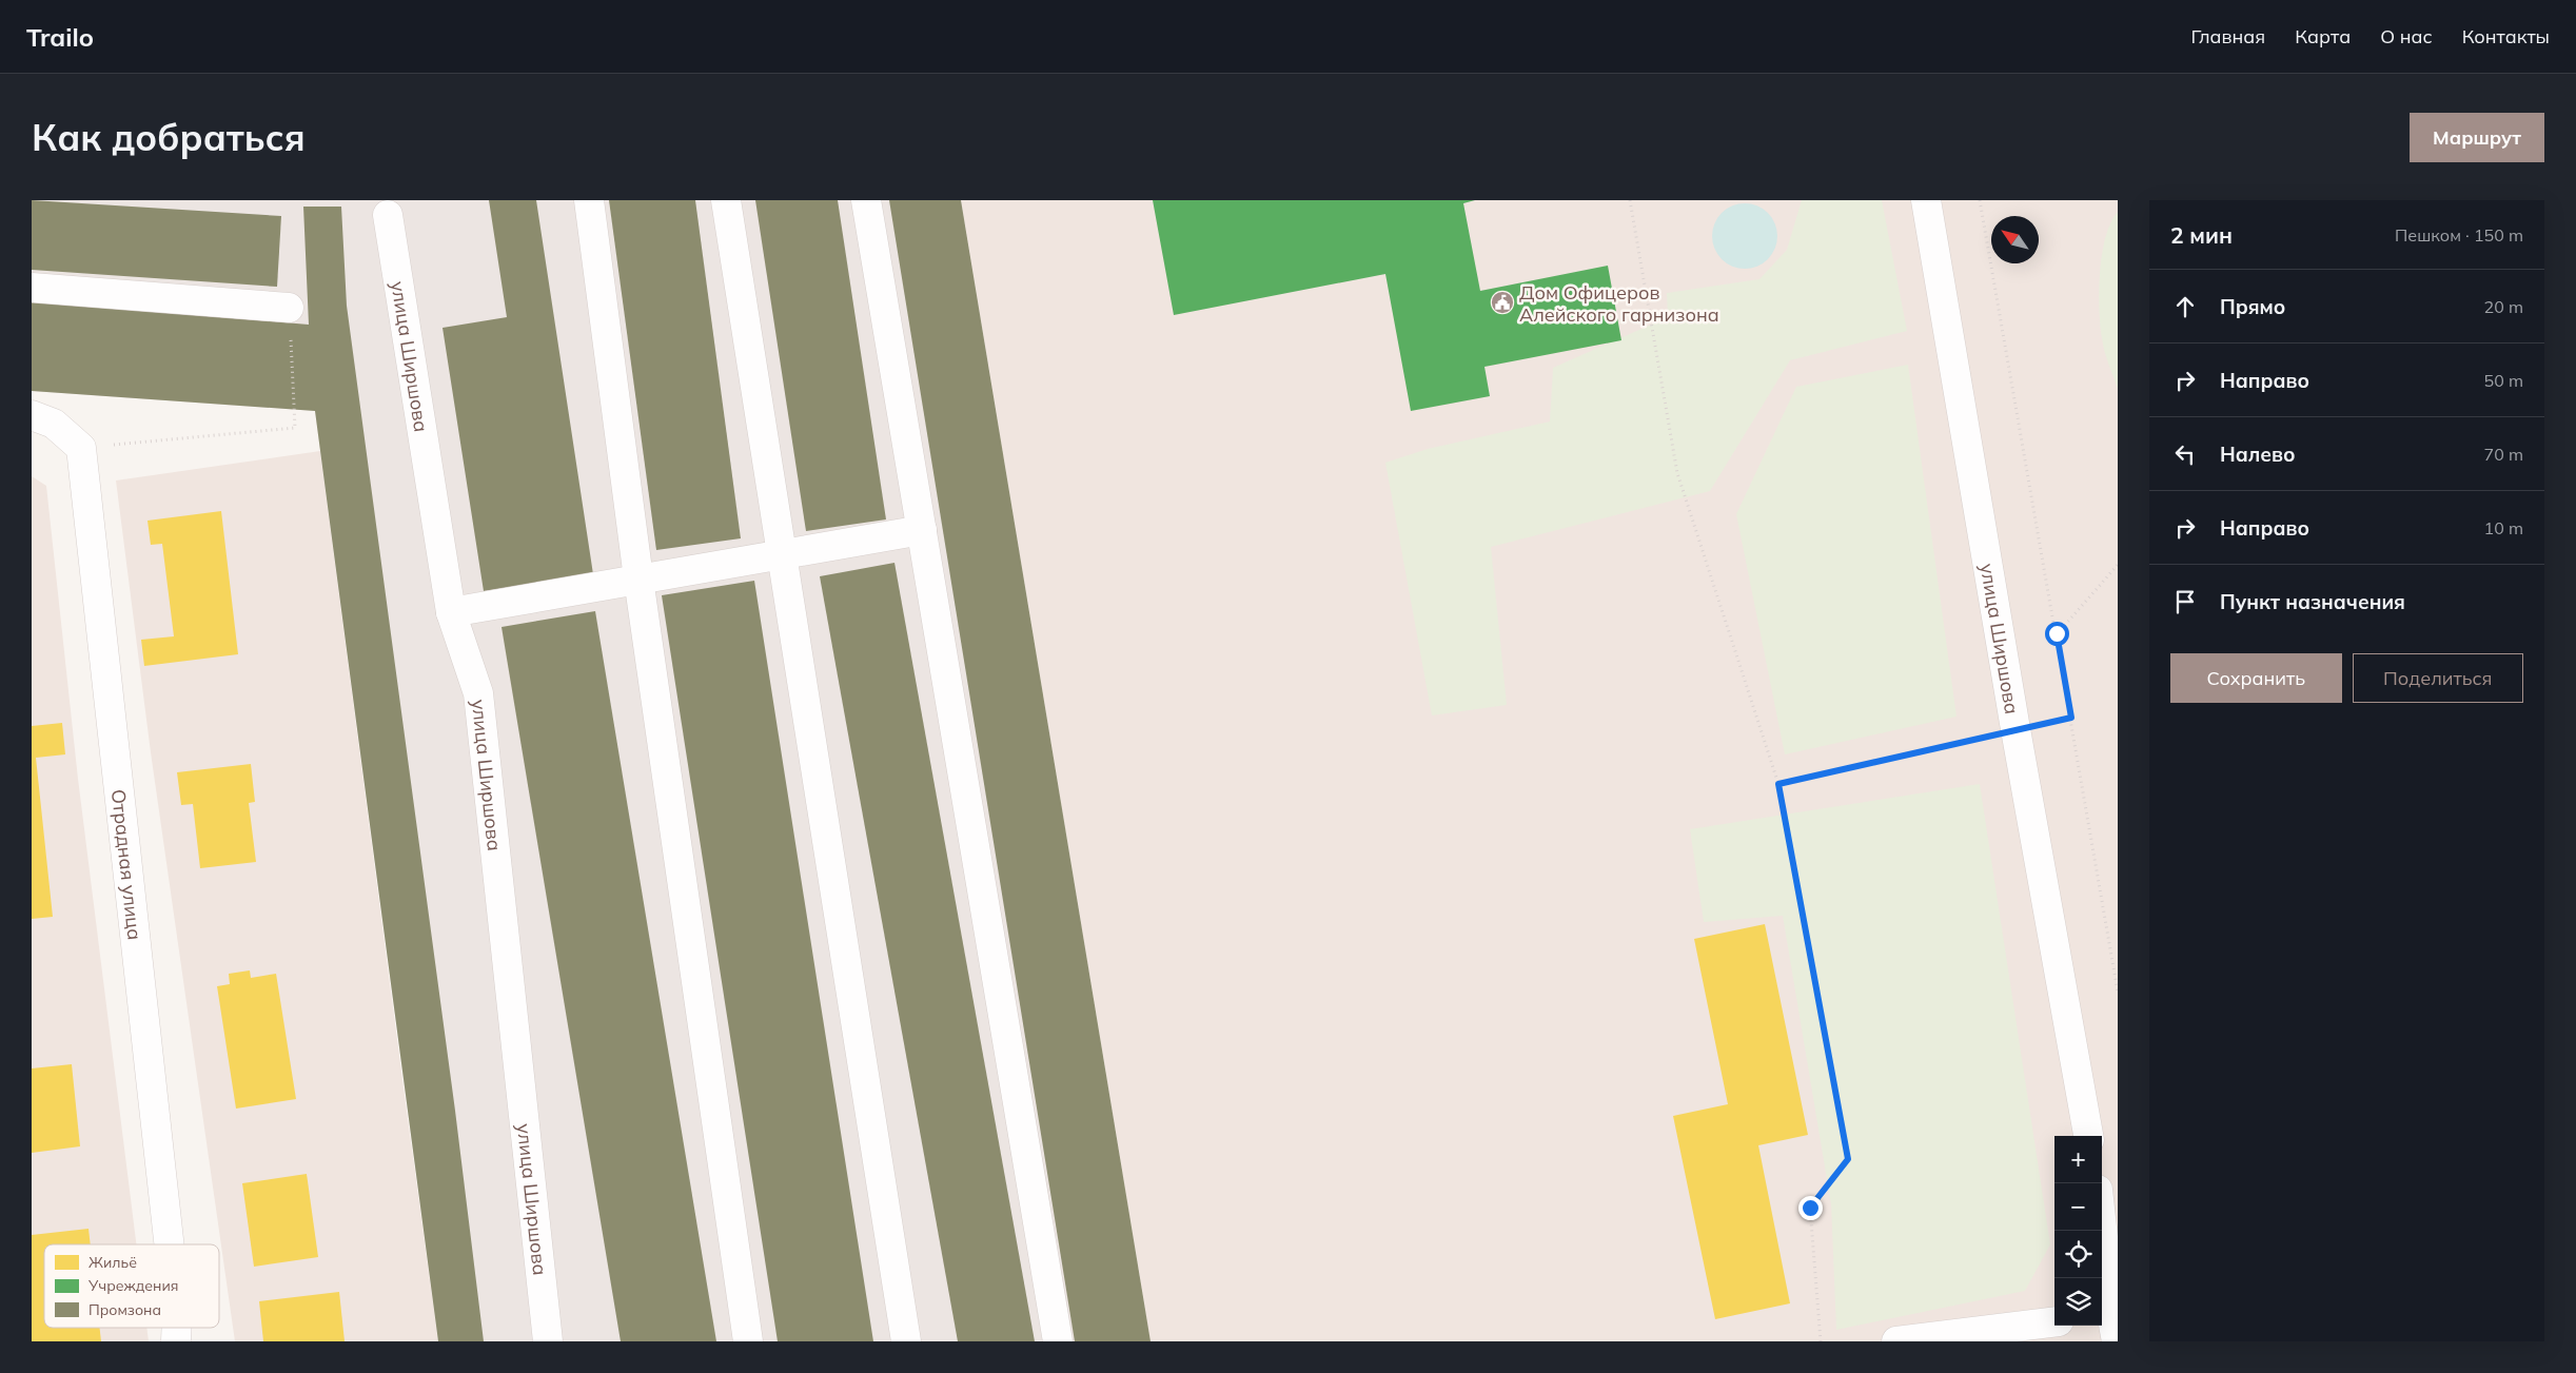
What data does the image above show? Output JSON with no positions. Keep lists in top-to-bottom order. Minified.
{"streets":{"street":["улица Ширшова","Отрадная улица"]},"places":{"public building":["Дом Офицеров Алейского гарнизона"]},"legend":["Жильё","Учреждения","Промзона"],"north":"top left","page":{"header":"Trailo","nav":["Главная","Карта","О нас","Контакты"],"buttons":["Маршрут",["Сохранить","Поделиться"]],"title":"Как добраться","heading":["2 мин","Пешком · 150 m"],"list":[["Прямо","20 m"],["Направо","50 m"],["Налево","70 m"],["Направо","10 m"],"Пункт назначения"],"map_buttons":["+","−"]}}
